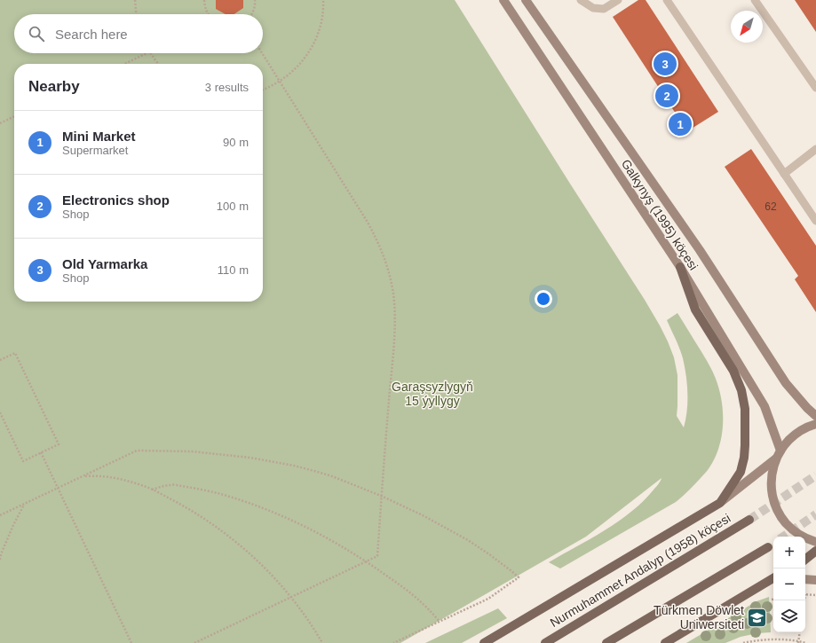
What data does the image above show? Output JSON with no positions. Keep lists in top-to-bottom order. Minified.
{"streets":{"main road":["Galkynyş (1995) köçesi","Nurmuhammet Andalyp (1958) köçesi"]},"parks":["Garaşsyzlygyň 15 ýyllygy"],"places":{"school or university":["Türkmen Döwlet Uniwersiteti"]},"house_numbers":["62"],"north":"bottom left","page":{"search":"Search here","pins":["3","2","1"],"heading":["Nearby","3 results"],"list":[{"mark":"1","name":"Mini Market","note":"Supermarket","value":"90 m"},{"mark":"2","name":"Electronics shop","note":"Shop","value":"100 m"},{"mark":"3","name":"Old Yarmarka","note":"Shop","value":"110 m"}],"map_buttons":["+","−"]}}
